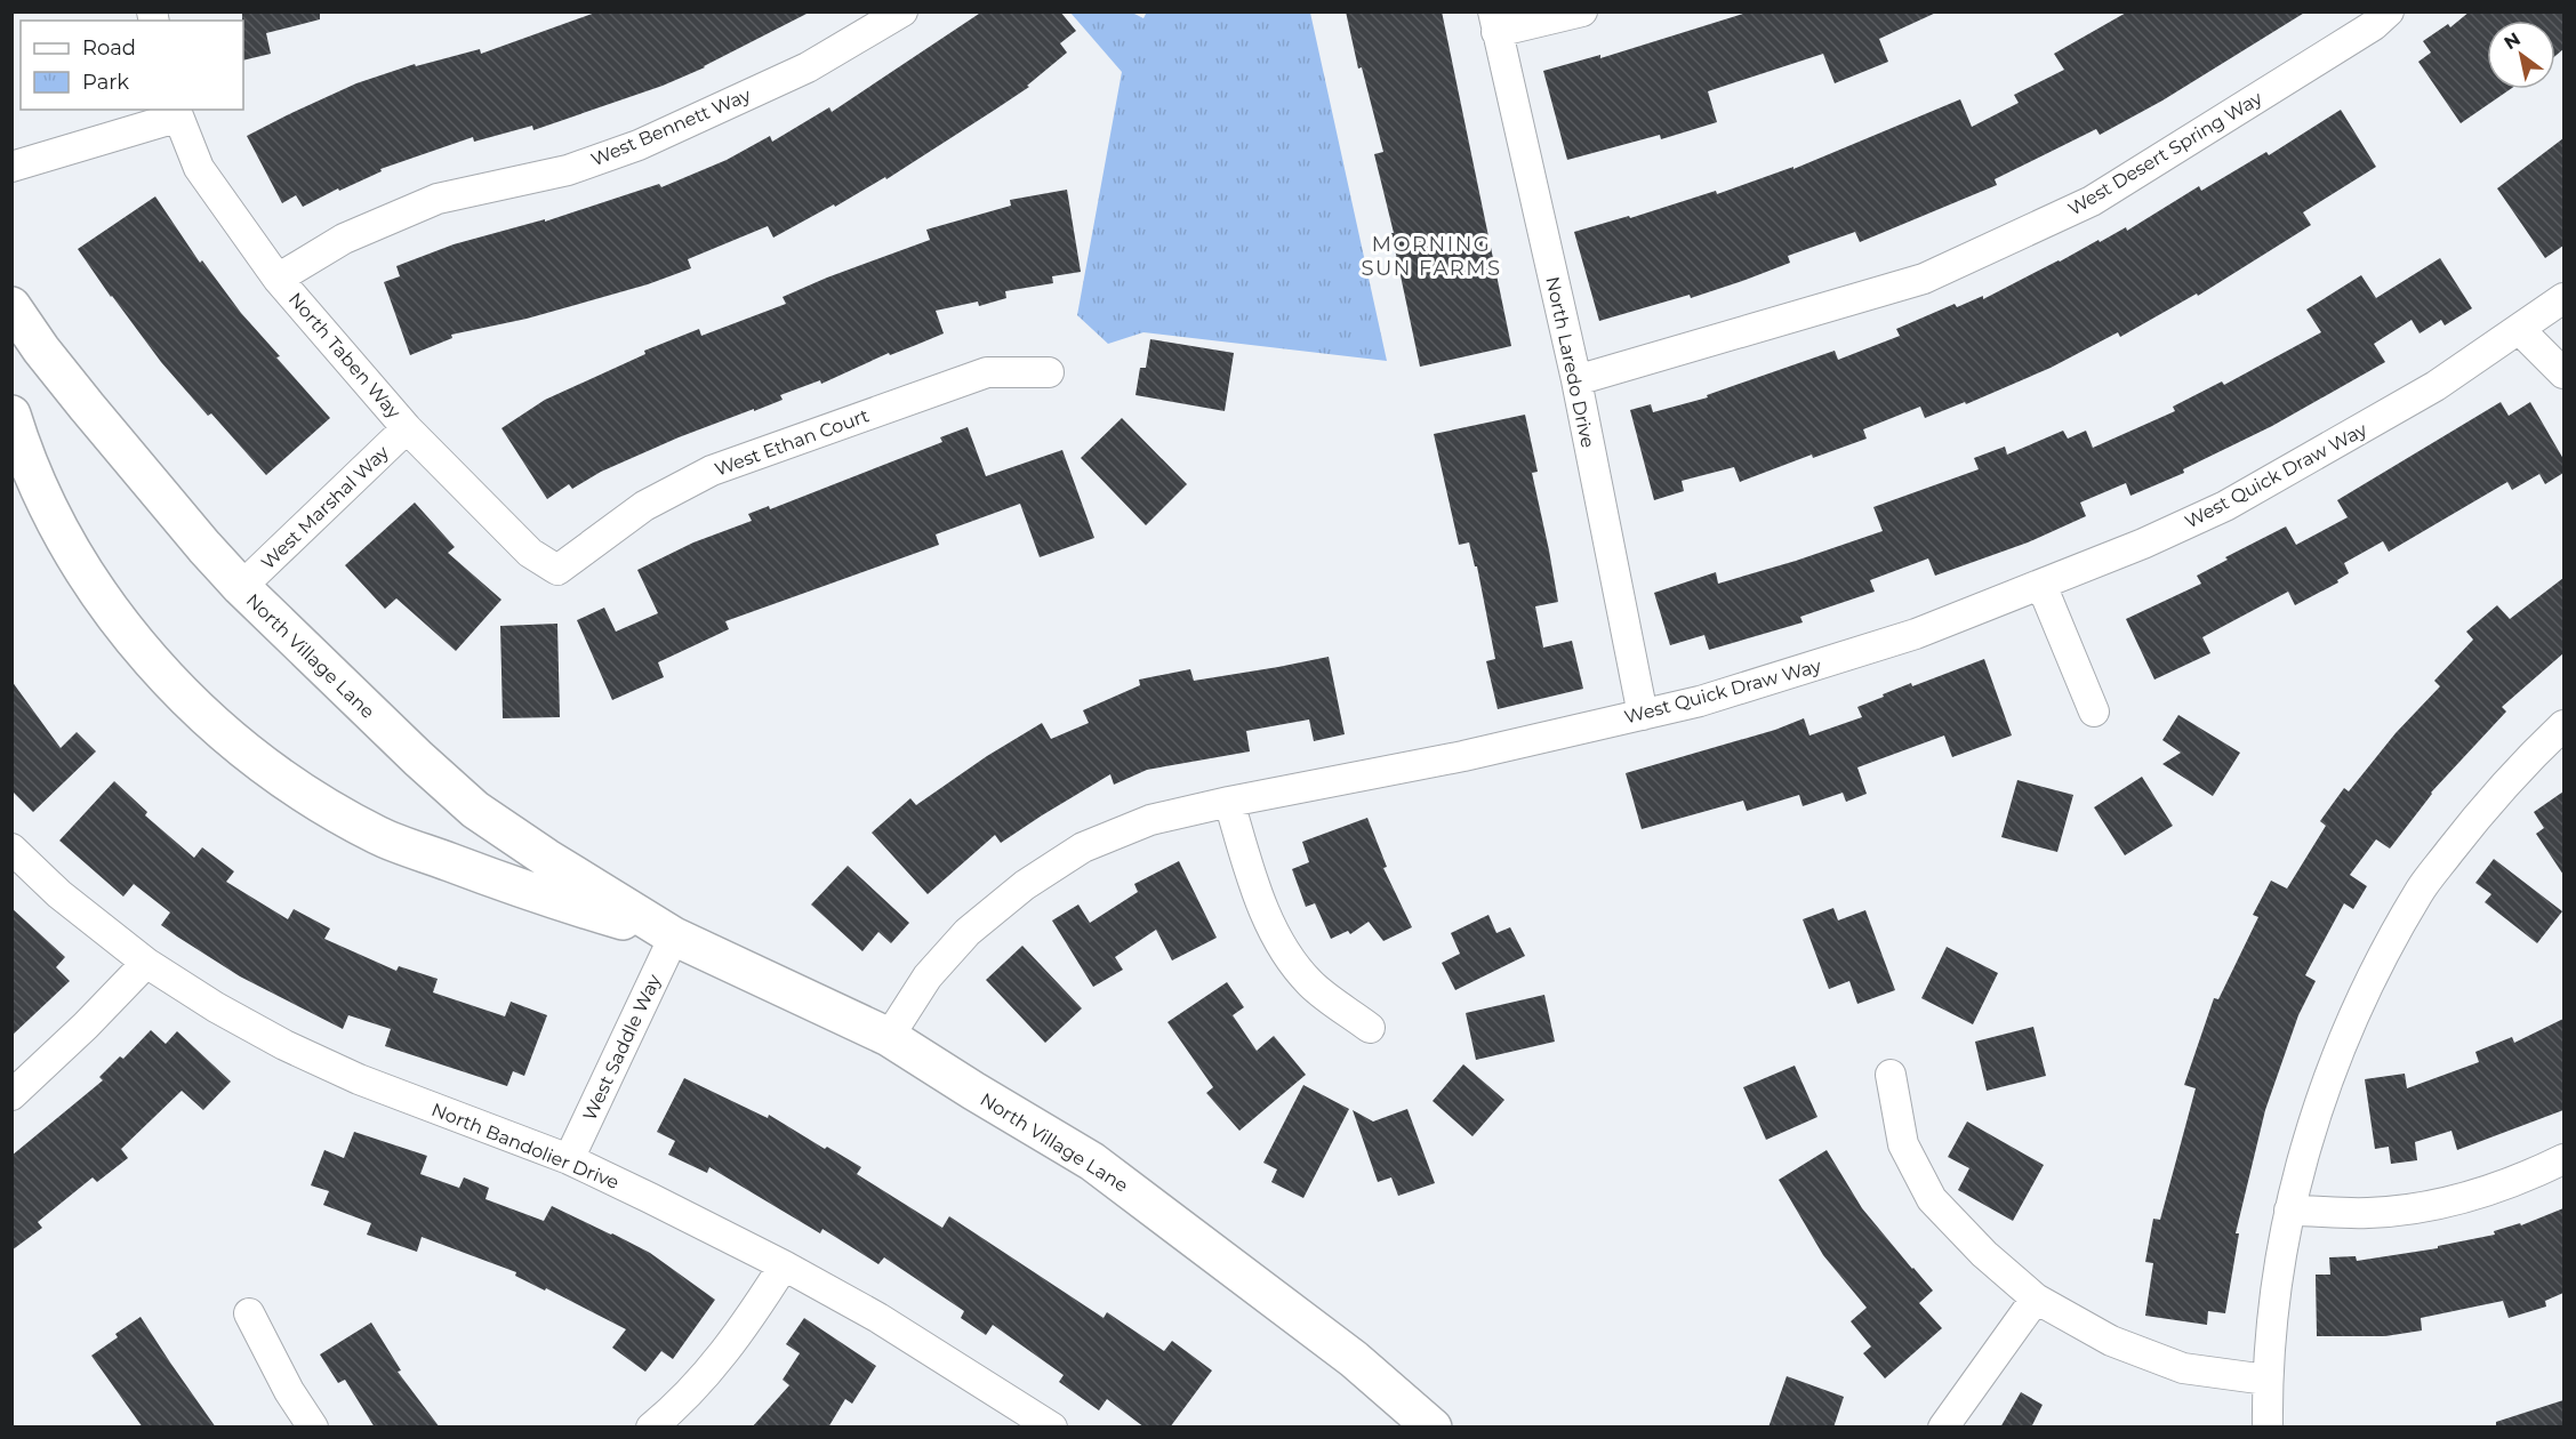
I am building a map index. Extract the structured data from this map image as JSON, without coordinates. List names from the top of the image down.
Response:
{
  "streets": {
    "street": [
      "West Bennett Way",
      "West Desert Spring Way",
      "North Taben Way",
      "North Laredo Drive",
      "West Ethan Court",
      "West Quick Draw Way",
      "West Marshal Way",
      "North Village Lane",
      "West Saddle Way",
      "North Bandolier Drive"
    ]
  },
  "crossings": [
    ["West Bennett Way", "North Taben Way"],
    ["West Desert Spring Way", "North Laredo Drive"],
    ["North Taben Way", "West Ethan Court"],
    ["North Taben Way", "West Marshal Way"],
    ["North Laredo Drive", "West Quick Draw Way"],
    ["West Quick Draw Way", "North Village Lane"],
    ["West Marshal Way", "North Village Lane"],
    ["North Village Lane", "West Saddle Way"],
    ["West Saddle Way", "North Bandolier Drive"]
  ],
  "districts": ["MORNING SUN FARMS"],
  "legend": ["Road", "Park"],
  "north": "top left"
}
